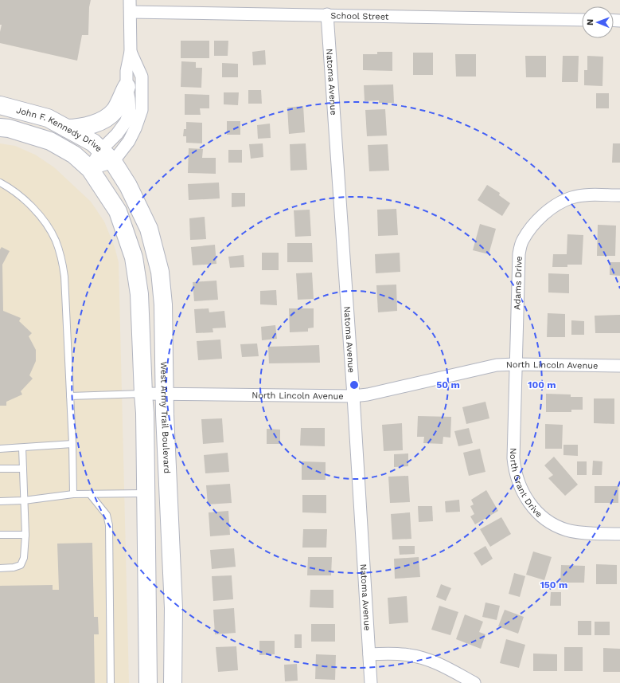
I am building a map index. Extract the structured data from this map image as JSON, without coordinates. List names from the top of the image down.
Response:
{
  "streets": {
    "main road": ["John F. Kennedy Drive", "West Army Trail Boulevard"],
    "street": [
      "School Street",
      "Natoma Avenue",
      "Adams Drive",
      "North Lincoln Avenue",
      "North Grant Drive"
    ]
  },
  "crossings": [
    ["School Street", "Natoma Avenue"],
    ["Natoma Avenue", "North Lincoln Avenue"],
    ["John F. Kennedy Drive", "West Army Trail Boulevard"],
    ["Adams Drive", "North Lincoln Avenue"],
    ["Adams Drive", "North Grant Drive"],
    ["North Lincoln Avenue", "West Army Trail Boulevard"],
    ["North Lincoln Avenue", "North Grant Drive"]
  ],
  "north": "left",
  "rings": ["50 m", "100 m", "150 m"]
}
